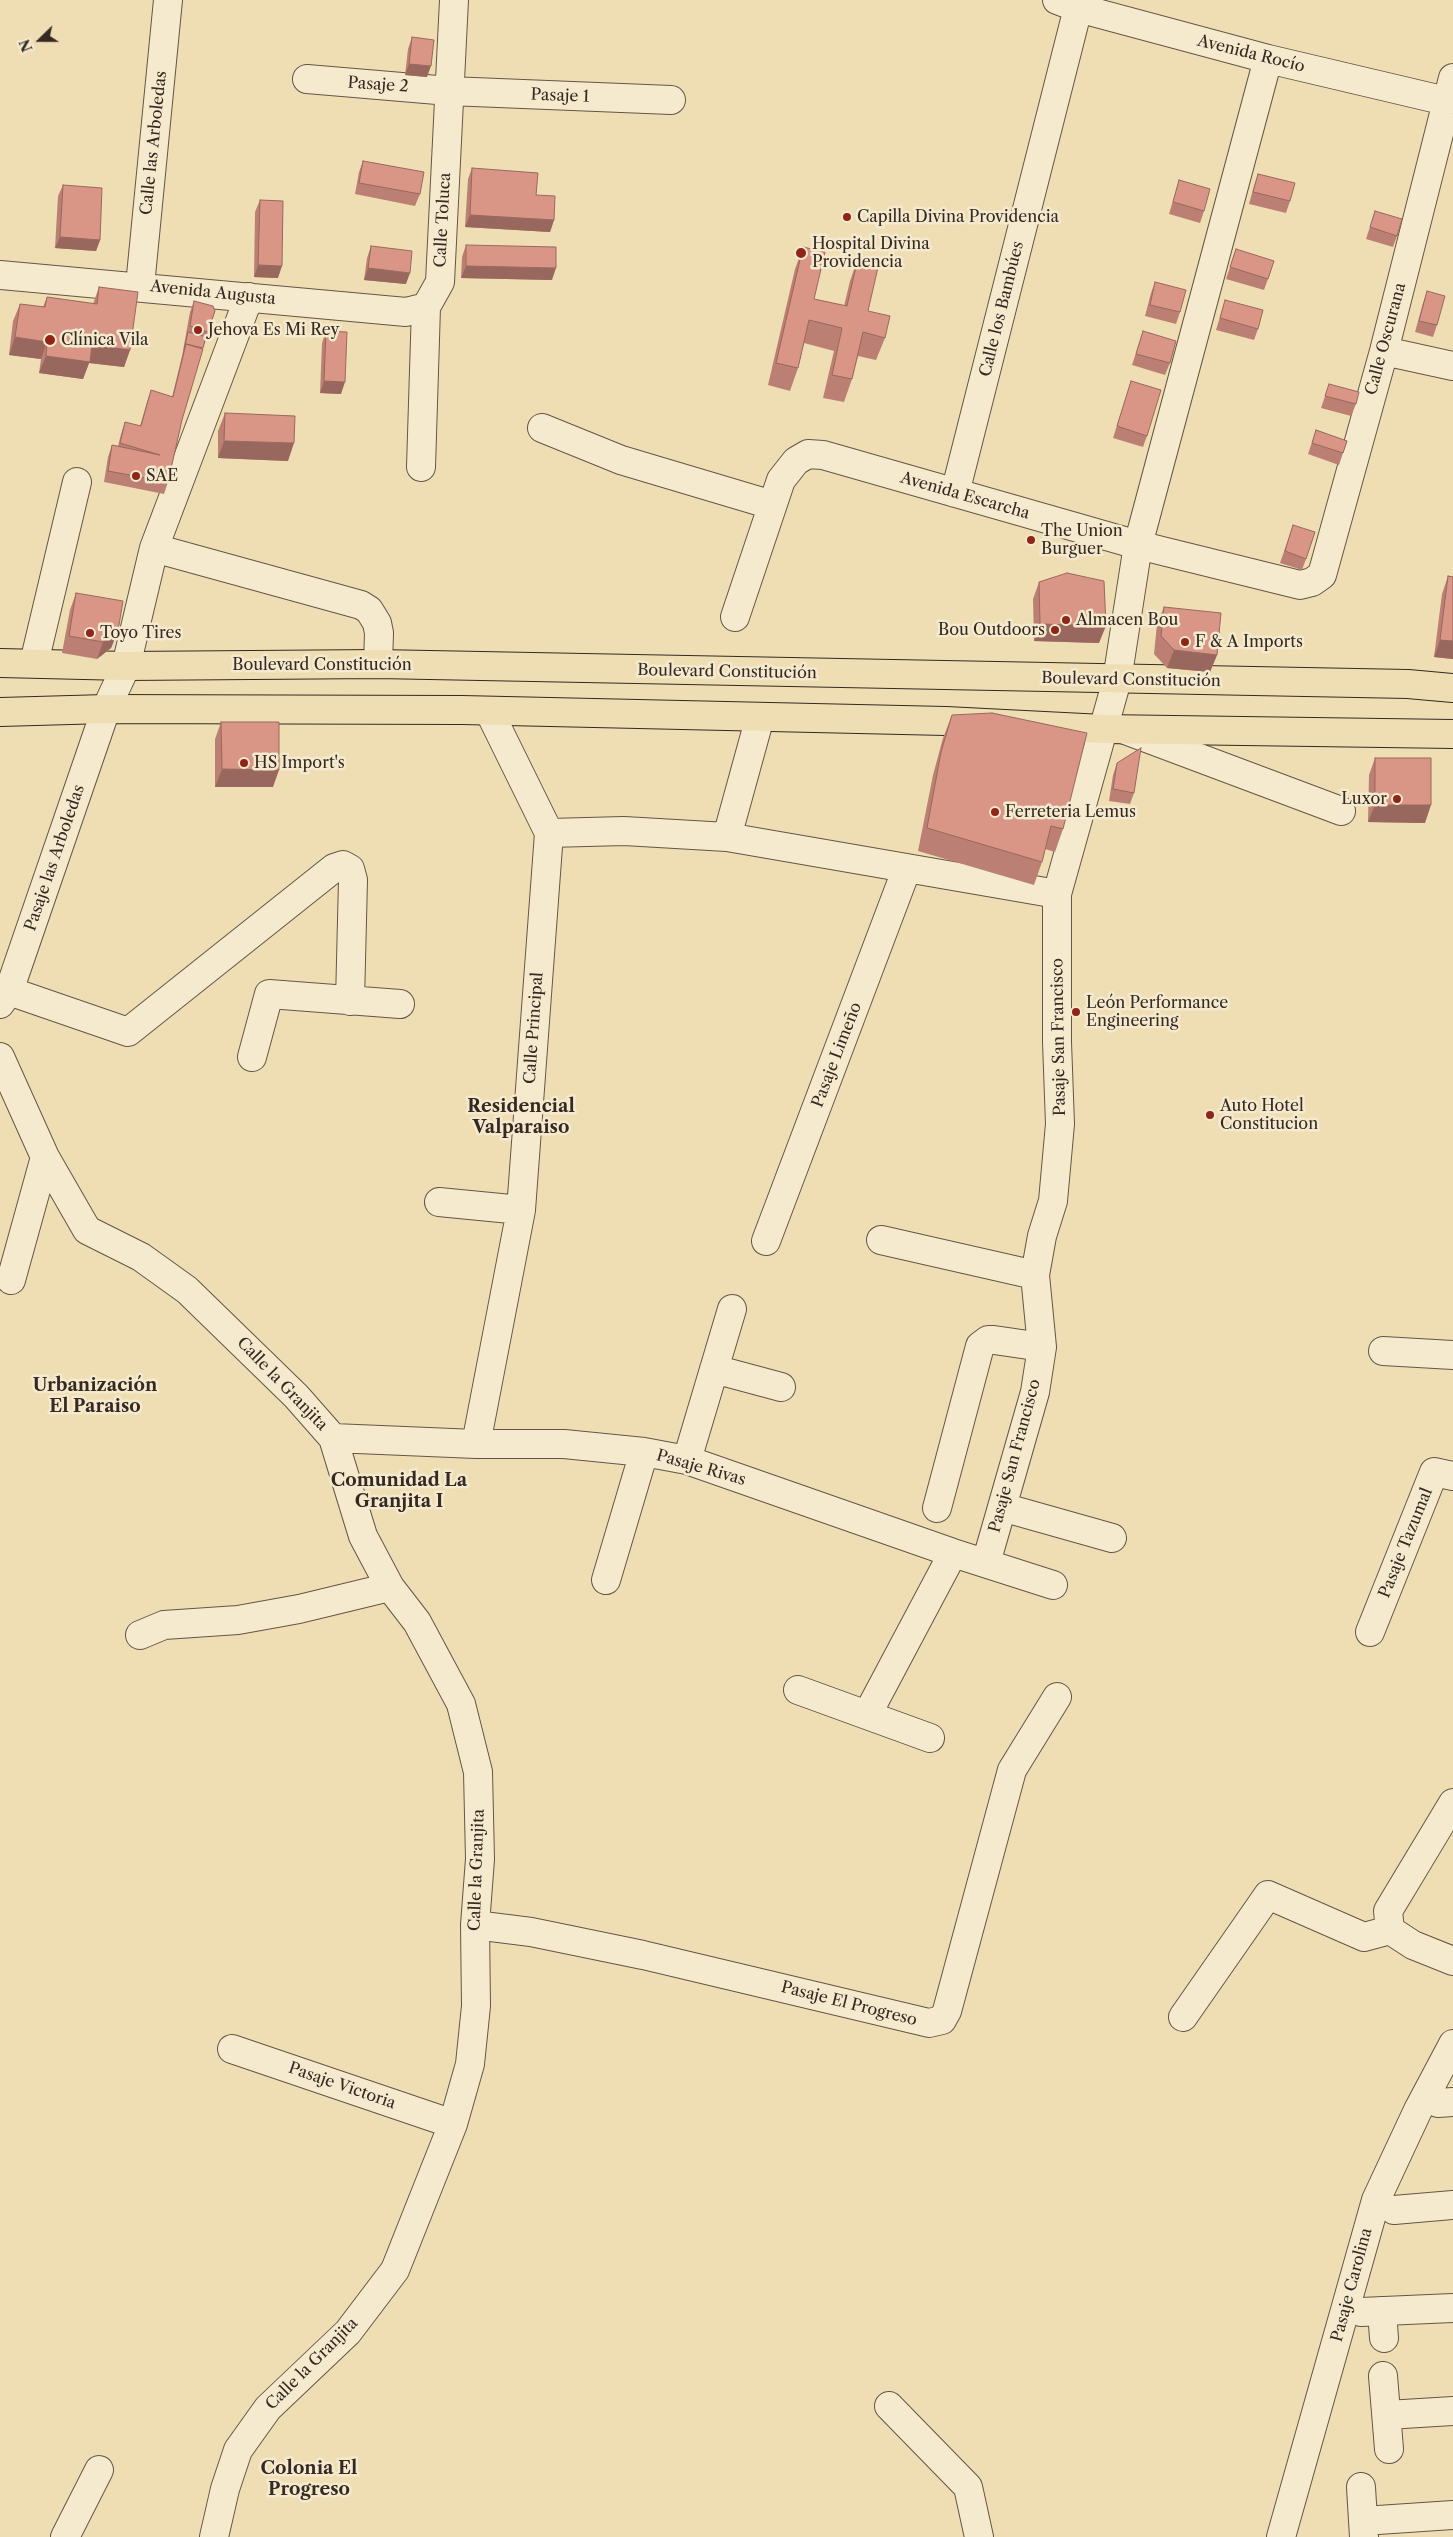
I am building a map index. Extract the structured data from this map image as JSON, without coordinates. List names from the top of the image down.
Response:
{
  "streets": {
    "highway": ["Boulevard Constitución"],
    "street": [
      "Avenida Rocío",
      "Pasaje 2",
      "Pasaje 1",
      "Calle las Arboledas",
      "Calle Toluca",
      "Avenida Augusta",
      "Calle los Bambúes",
      "Calle Oscurana",
      "Avenida Escarcha",
      "Pasaje las Arboledas",
      "Calle Principal",
      "Pasaje San Francisco",
      "Pasaje Limeño",
      "Calle la Granjita",
      "Pasaje Rivas",
      "Pasaje Tazumal",
      "Pasaje El Progreso",
      "Pasaje Victoria",
      "Pasaje Carolina"
    ]
  },
  "crossings": [
    ["Avenida Rocío", "Calle los Bambúes"],
    ["Avenida Rocío", "Calle Oscurana"],
    ["Avenida Rocío", "Pasaje San Francisco"],
    ["Pasaje 2", "Pasaje 1"],
    ["Pasaje 2", "Calle Toluca"],
    ["Pasaje 1", "Calle Toluca"],
    ["Calle las Arboledas", "Avenida Augusta"],
    ["Calle Toluca", "Avenida Augusta"],
    ["Calle los Bambúes", "Avenida Escarcha"],
    ["Calle Oscurana", "Avenida Escarcha"],
    ["Avenida Escarcha", "Pasaje San Francisco"],
    ["Boulevard Constitución", "Pasaje San Francisco"],
    ["Calle Principal", "Pasaje Rivas"],
    ["Pasaje San Francisco", "Pasaje Rivas"],
    ["Calle la Granjita", "Pasaje Rivas"],
    ["Calle la Granjita", "Pasaje El Progreso"],
    ["Calle la Granjita", "Pasaje Victoria"]
  ],
  "districts": [
    "Residencial Valparaiso",
    "Urbanización El Paraiso",
    "Comunidad La Granjita I",
    "Colonia El Progreso"
  ],
  "places": [
    "Capilla Divina Providencia",
    "Hospital Divina Providencia",
    "Jehova Es Mi Rey",
    "Clínica Vila",
    "SAE",
    "The Union Burguer",
    "Almacen Bou",
    "Bou Outdoors",
    "Toyo Tires",
    "F & A Imports",
    "HS Import's",
    "Luxor",
    "Ferreteria Lemus",
    "León Performance Engineering",
    "Auto Hotel Constitucion"
  ],
  "north": "left"
}
